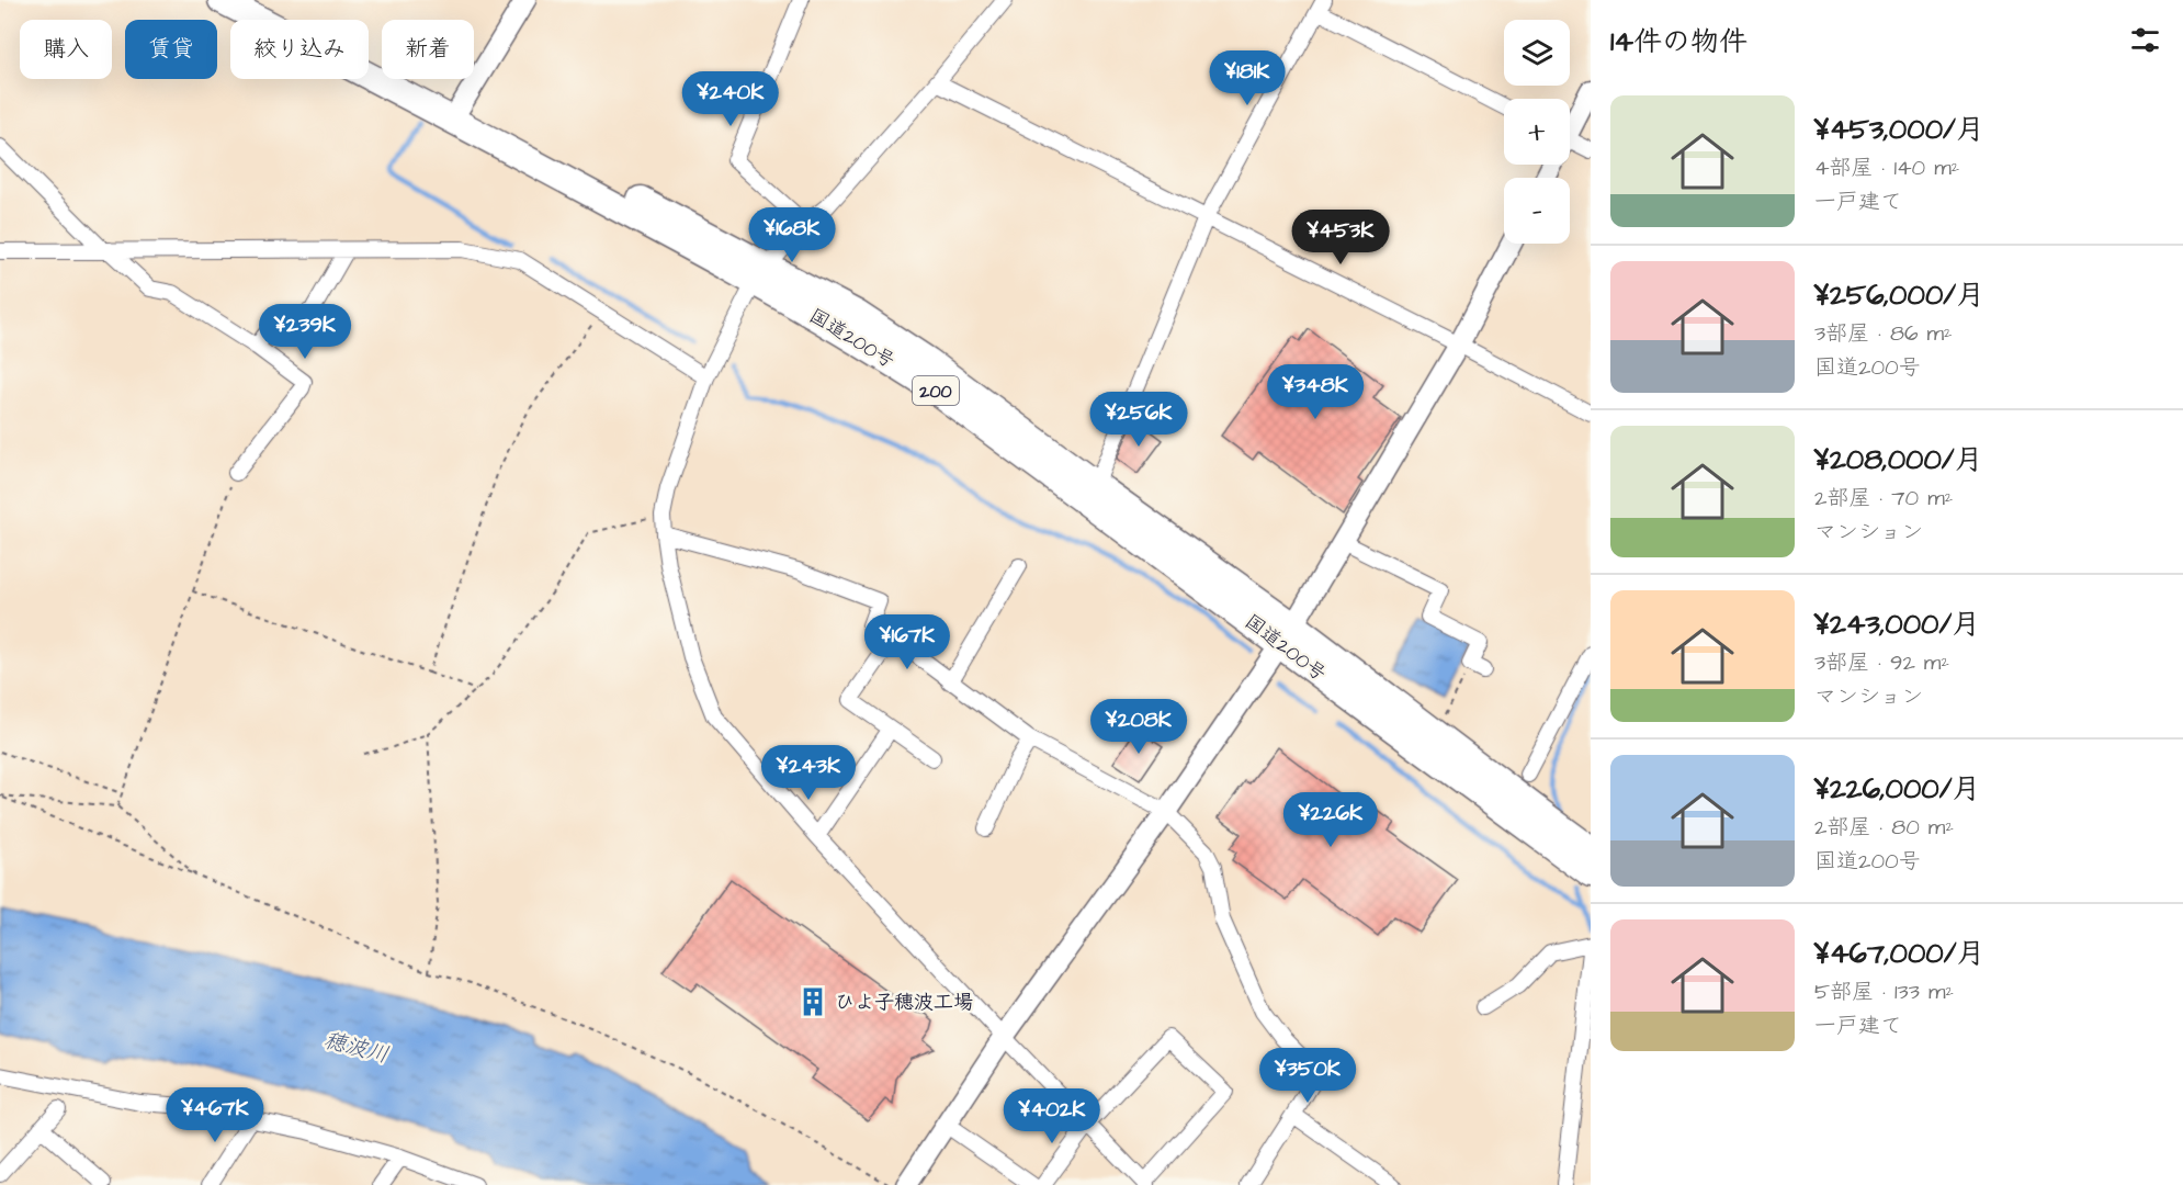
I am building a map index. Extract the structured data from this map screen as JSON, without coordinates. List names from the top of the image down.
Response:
{
  "streets": {
    "highway": ["国道200号", "200"]
  },
  "water": ["穂波川"],
  "places": {
    "building": ["ひよ子穂波工場"]
  },
  "page": {
    "heading": "14件の物件",
    "map_buttons": ["+", "−"],
    "chip": [
      "購入",
      "賃貸",
      "絞り込み",
      "新着"
    ],
    "price": [
      "¥181K",
      "¥240K",
      "¥168K",
      "¥453K",
      "¥239K",
      "¥348K",
      "¥256K",
      "¥167K",
      "¥208K",
      "¥243K",
      "¥226K",
      "¥350K",
      "¥467K",
      "¥402K"
    ],
    "list": [
      {
        "name": "¥453,000/月",
        "note": "4部屋 · 140 m² · 一戸建て"
      },
      {
        "name": "¥256,000/月",
        "note": "3部屋 · 86 m² · 国道200号"
      },
      {
        "name": "¥208,000/月",
        "note": "2部屋 · 70 m² · マンション"
      },
      {
        "name": "¥243,000/月",
        "note": "3部屋 · 92 m² · マンション"
      },
      {
        "name": "¥226,000/月",
        "note": "2部屋 · 80 m² · 国道200号"
      },
      {
        "name": "¥467,000/月",
        "note": "5部屋 · 133 m² · 一戸建て"
      }
    ]
  }
}
